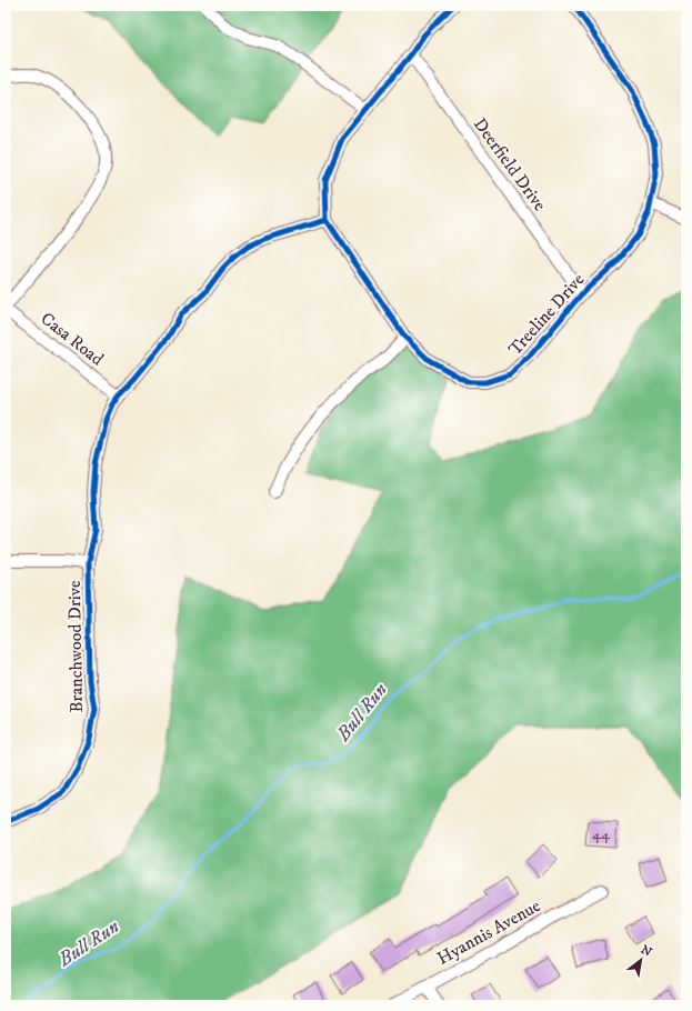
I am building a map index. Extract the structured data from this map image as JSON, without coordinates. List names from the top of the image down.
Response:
{
  "streets": {
    "street": [
      "Deerfield Drive",
      "Treeline Drive",
      "Casa Road",
      "Branchwood Drive",
      "Hyannis Avenue"
    ]
  },
  "crossings": [
    ["Deerfield Drive", "Treeline Drive"],
    ["Treeline Drive", "Branchwood Drive"],
    ["Casa Road", "Branchwood Drive"]
  ],
  "water": ["Bull Run"],
  "house_numbers": ["44"],
  "north": "top right"
}
